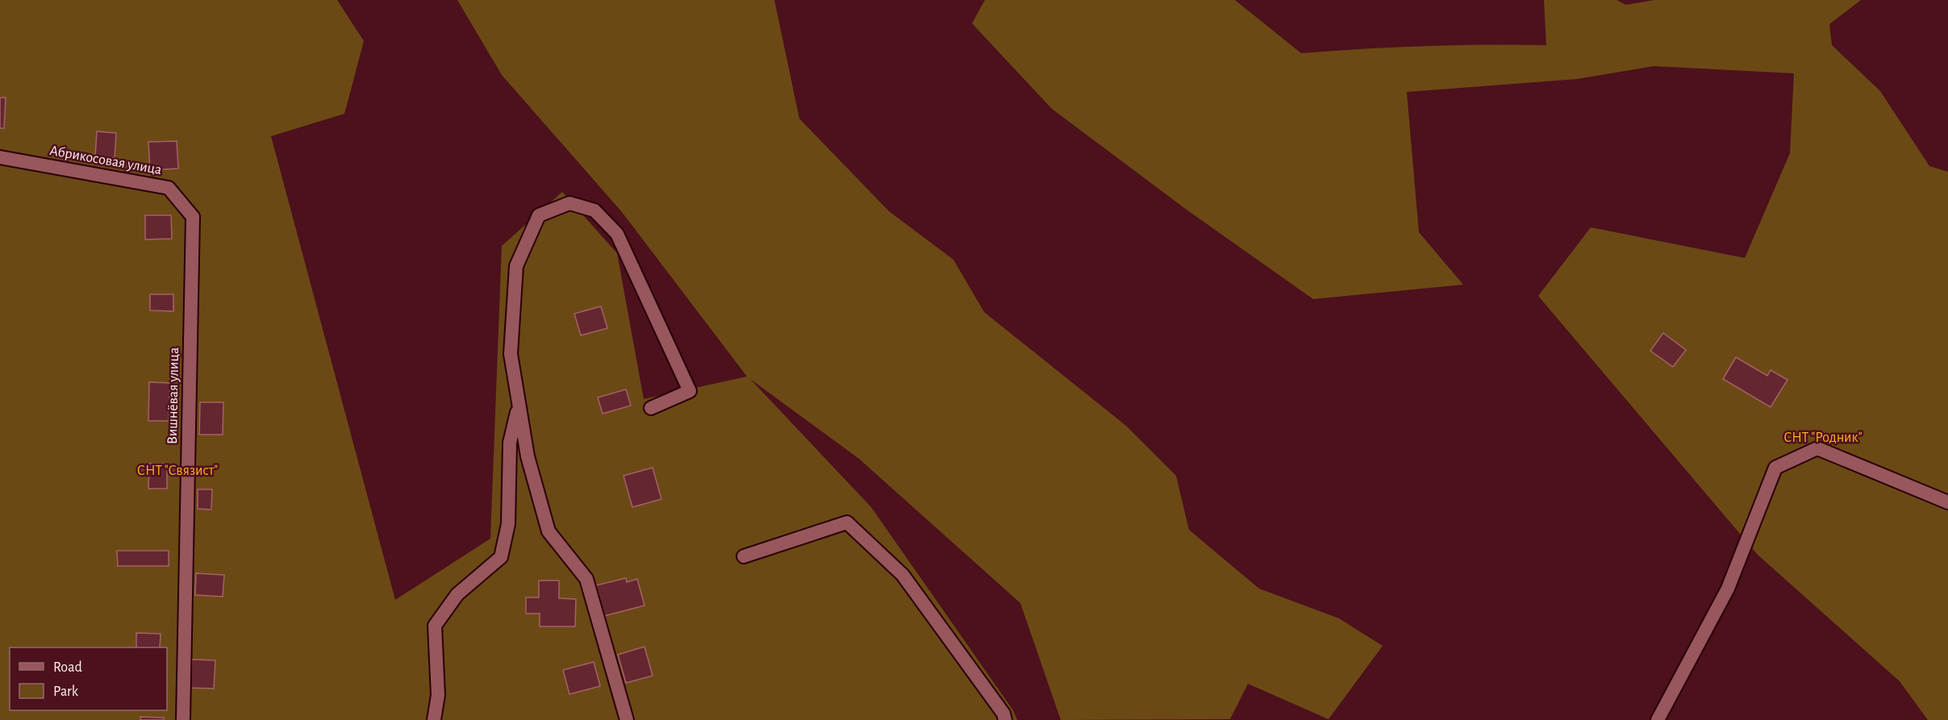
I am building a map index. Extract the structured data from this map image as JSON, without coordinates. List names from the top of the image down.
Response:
{
  "streets": {
    "street": ["Абрикосовая улица", "Вишнёвая улица"]
  },
  "crossings": [
    ["Абрикосовая улица", "Вишнёвая улица"]
  ],
  "parks": ["СНТ \"Родник\"", "СНТ \"Связист\""],
  "legend": ["Road", "Park"]
}
